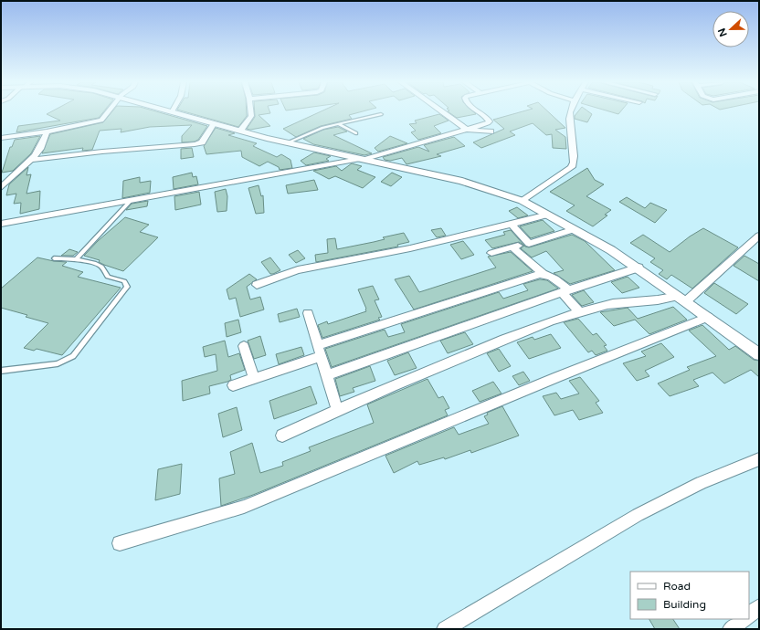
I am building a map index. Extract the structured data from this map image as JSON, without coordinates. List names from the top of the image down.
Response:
{
  "legend": ["Road", "Building"],
  "north": "left"
}
